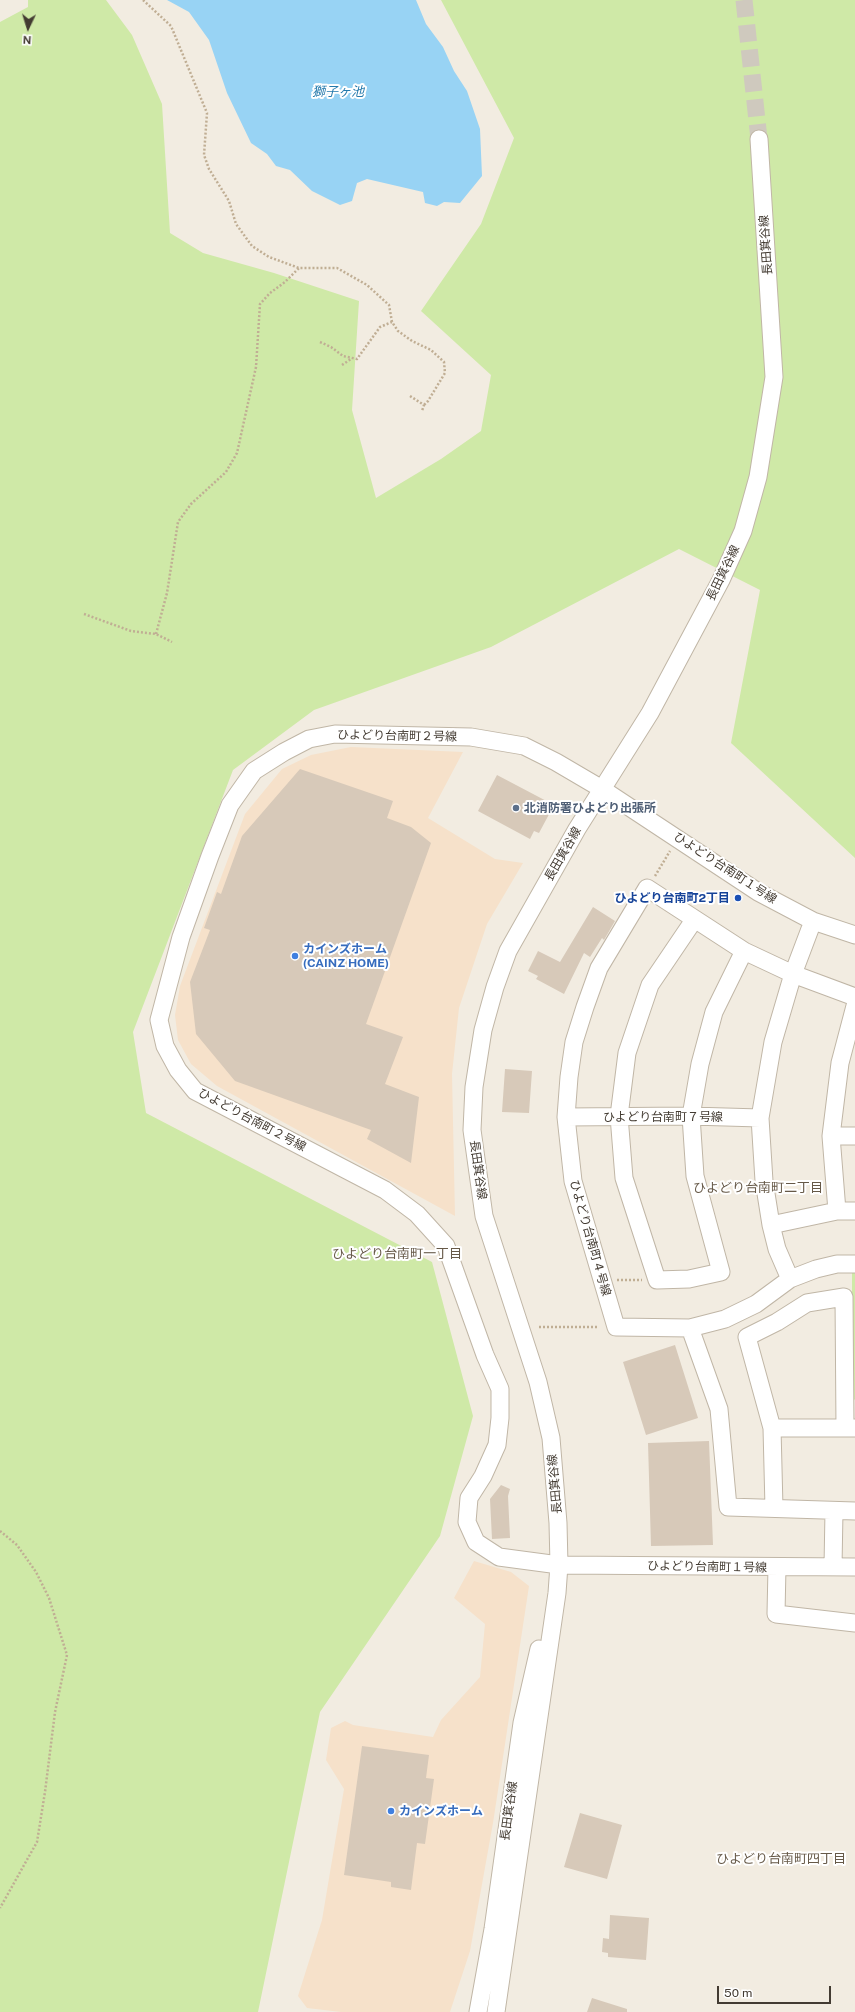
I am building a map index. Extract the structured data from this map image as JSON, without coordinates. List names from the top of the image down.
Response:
{
  "streets": {
    "street": [
      "長田箕谷線",
      "ひよどり台南町２号線",
      "ひよどり台南町１号線",
      "ひよどり台南町７号線",
      "ひよどり台南町４号線"
    ]
  },
  "crossings": [
    ["長田箕谷線", "ひよどり台南町２号線"],
    ["長田箕谷線", "ひよどり台南町１号線"],
    ["ひよどり台南町２号線", "ひよどり台南町１号線"],
    ["ひよどり台南町７号線", "ひよどり台南町４号線"]
  ],
  "districts": ["ひよどり台南町二丁目", "ひよどり台南町一丁目", "ひよどり台南町四丁目"],
  "water": ["獅子ヶ池"],
  "places": [
    "北消防署ひよどり出張所",
    "ひよどり台南町2丁目",
    "カインズホーム (CAINZ HOME)",
    "カインズホーム"
  ],
  "scale_bar": "50 m",
  "north": "bottom"
}
